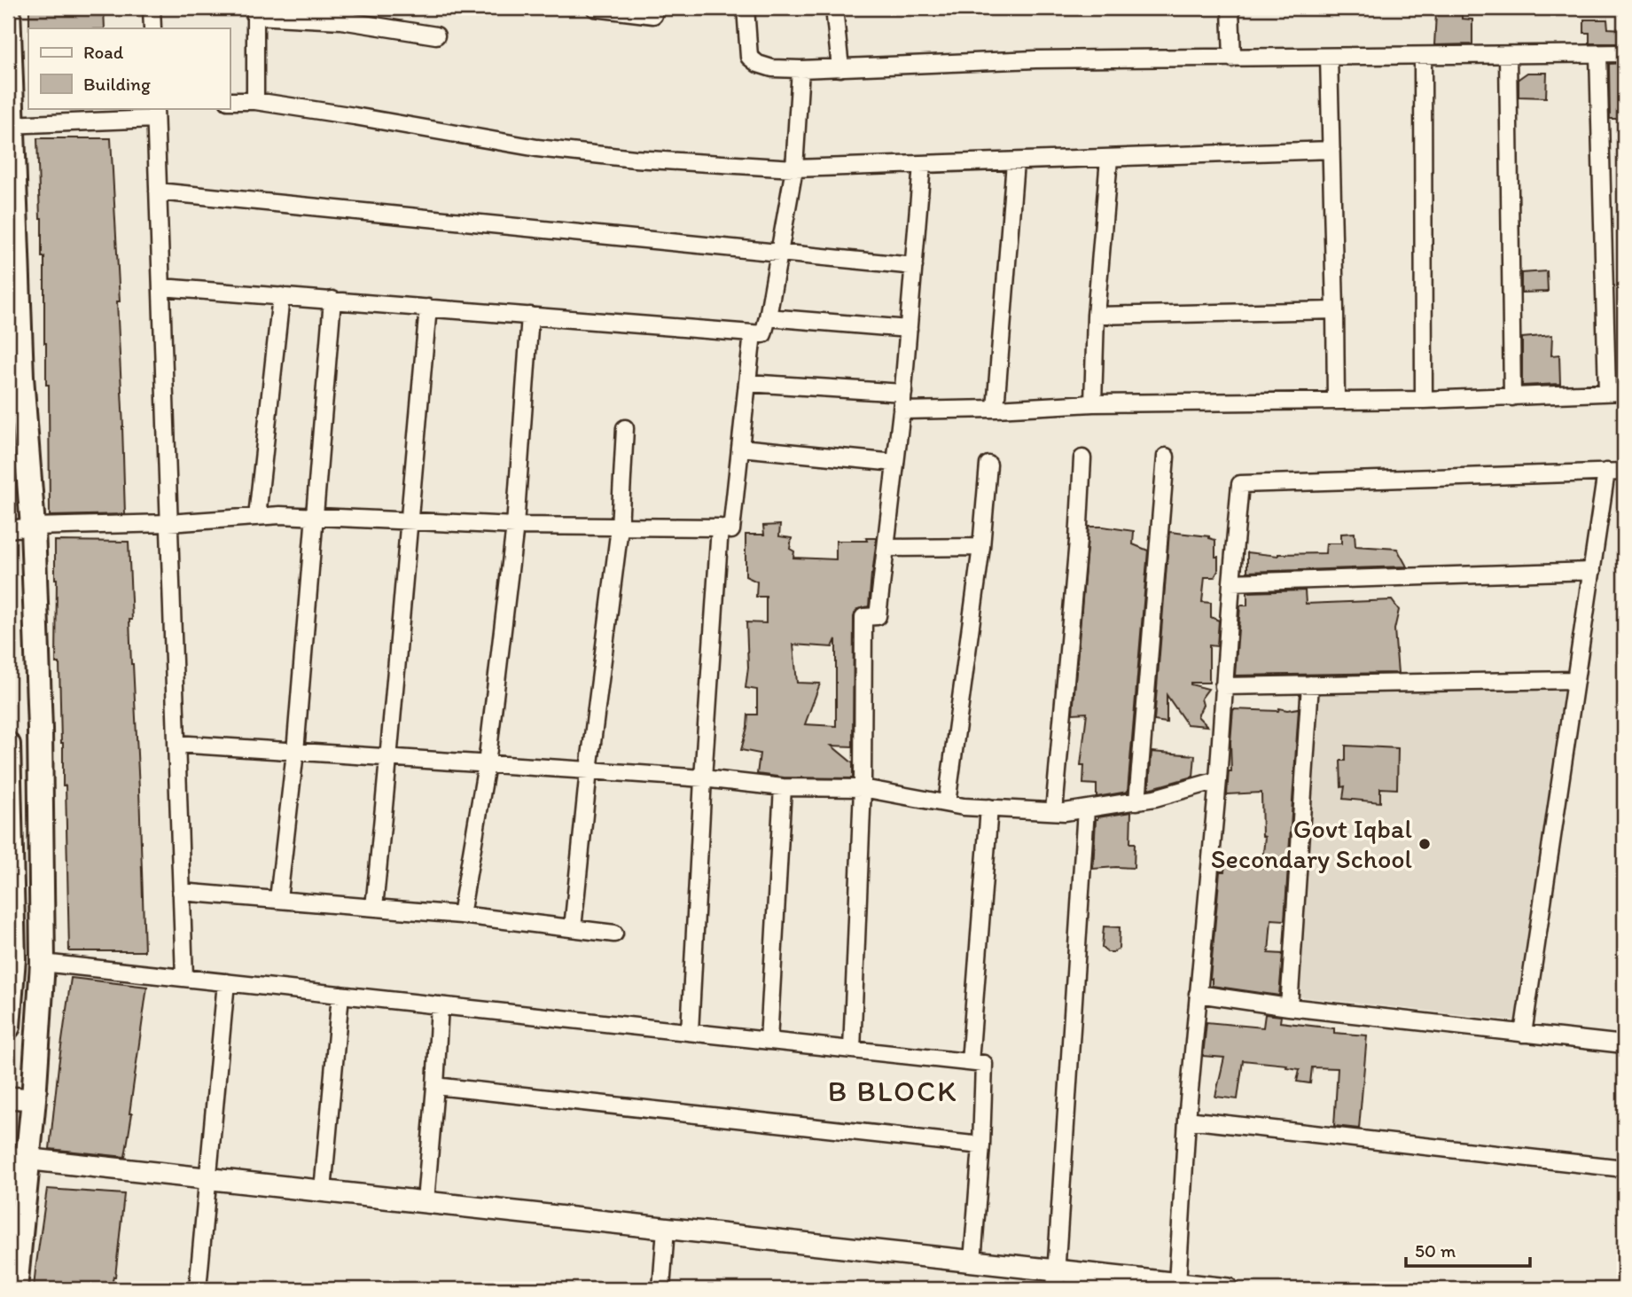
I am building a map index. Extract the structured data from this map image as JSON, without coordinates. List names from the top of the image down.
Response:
{
  "districts": ["B BLOCK"],
  "places": ["Govt Iqbal Secondary School"],
  "legend": ["Road", "Building"],
  "scale_bar": "50 m"
}
